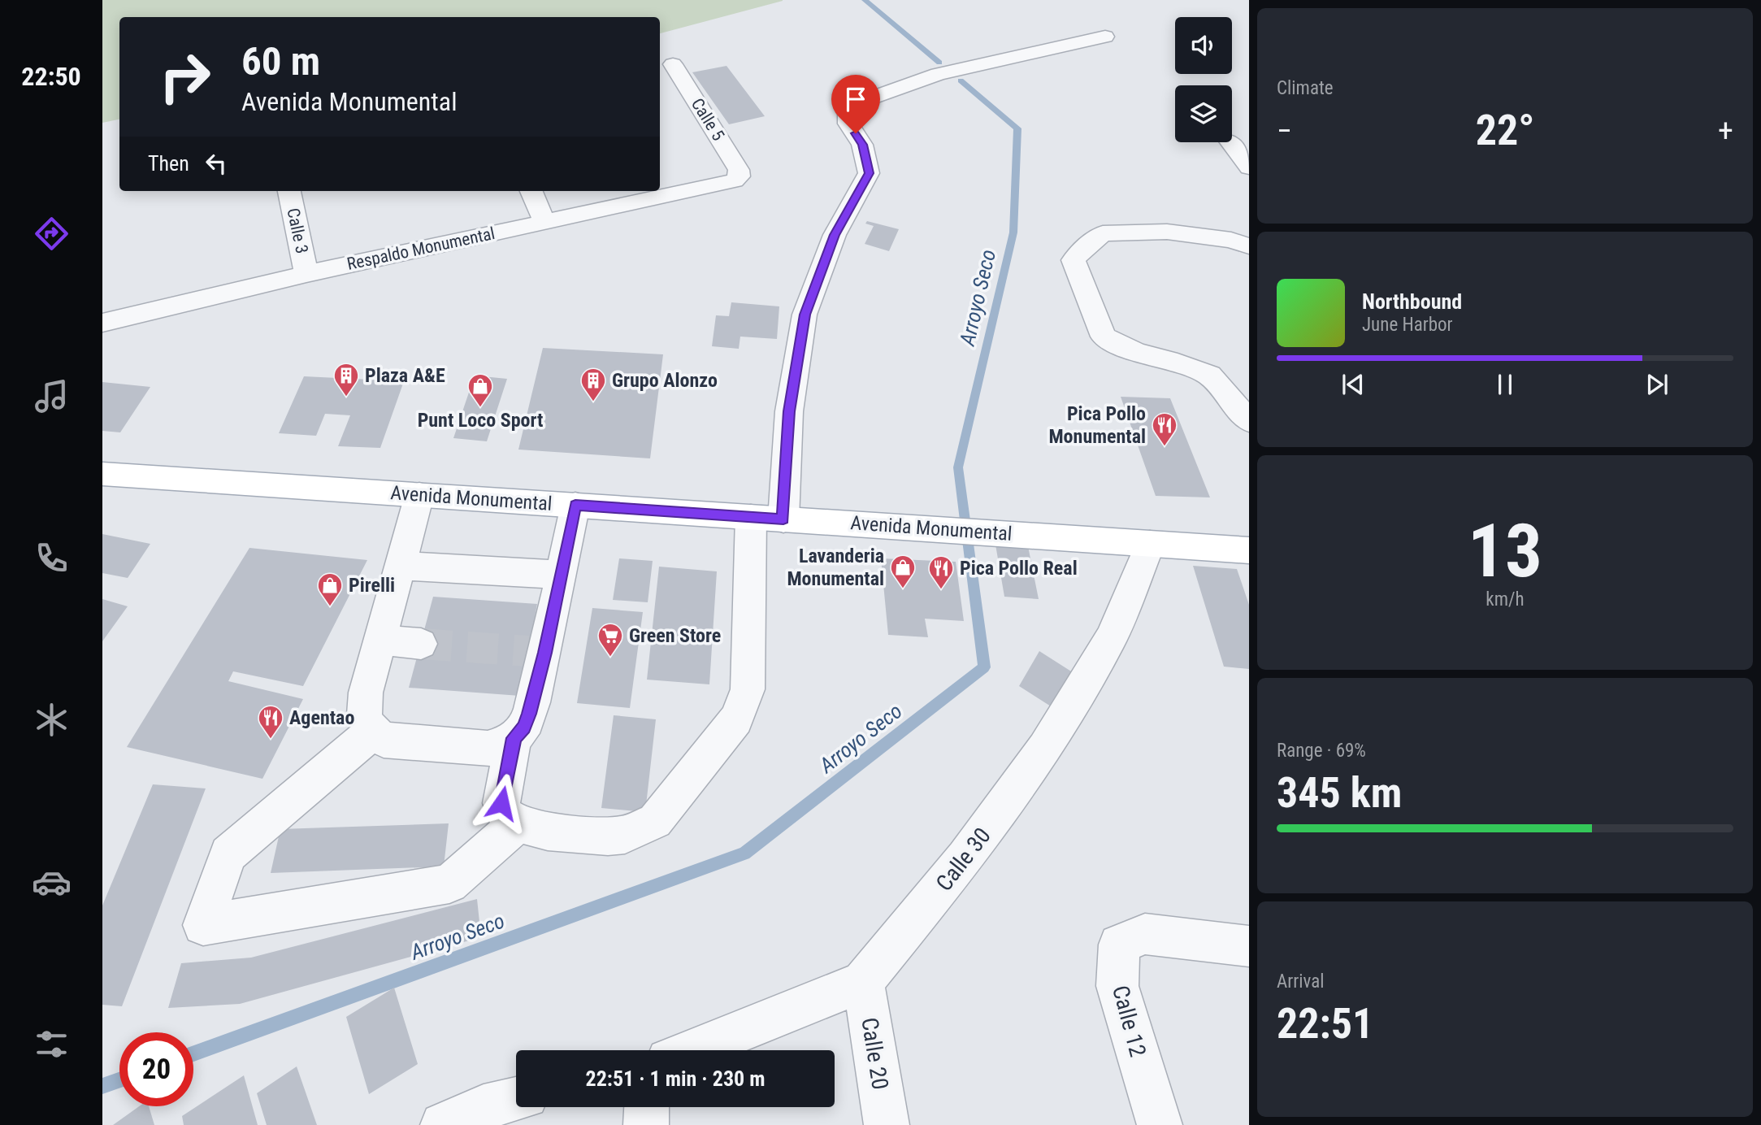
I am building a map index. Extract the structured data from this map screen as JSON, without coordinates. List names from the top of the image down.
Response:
{
  "streets": {
    "main road": ["Avenida Monumental"],
    "street": [
      "Calle 5",
      "Calle 3",
      "Respaldo Monumental",
      "Calle 30",
      "Calle 12",
      "Calle 20"
    ]
  },
  "crossings": [
    ["Calle 5", "Respaldo Monumental"],
    ["Calle 3", "Respaldo Monumental"],
    ["Avenida Monumental", "Calle 30"],
    ["Calle 30", "Calle 20"]
  ],
  "water": ["Arroyo Seco"],
  "places": {
    "building": ["Plaza A&E", "Grupo Alonzo"],
    "shop": ["Punt Loco Sport", "Lavanderia Monumental", "Pirelli"],
    "restaurant": ["Pica Pollo Monumental", "Pica Pollo Real", "Agentao"],
    "supermarket": ["Green Store"]
  },
  "page": {
    "tabs": "22:50",
    "tile": [
      "Climate",
      ["13", "km/h"],
      ["Range · 69%", "345 km"],
      ["Arrival", "22:51"]
    ],
    "turn": ["60 m", "Avenida Monumental"],
    "heat": ["−", "22°", "+"],
    "then": "Then",
    "song": ["Northbound", "June Harbor"],
    "limit": "20",
    "trip": "22:51 · 1 min · 230 m"
  }
}
